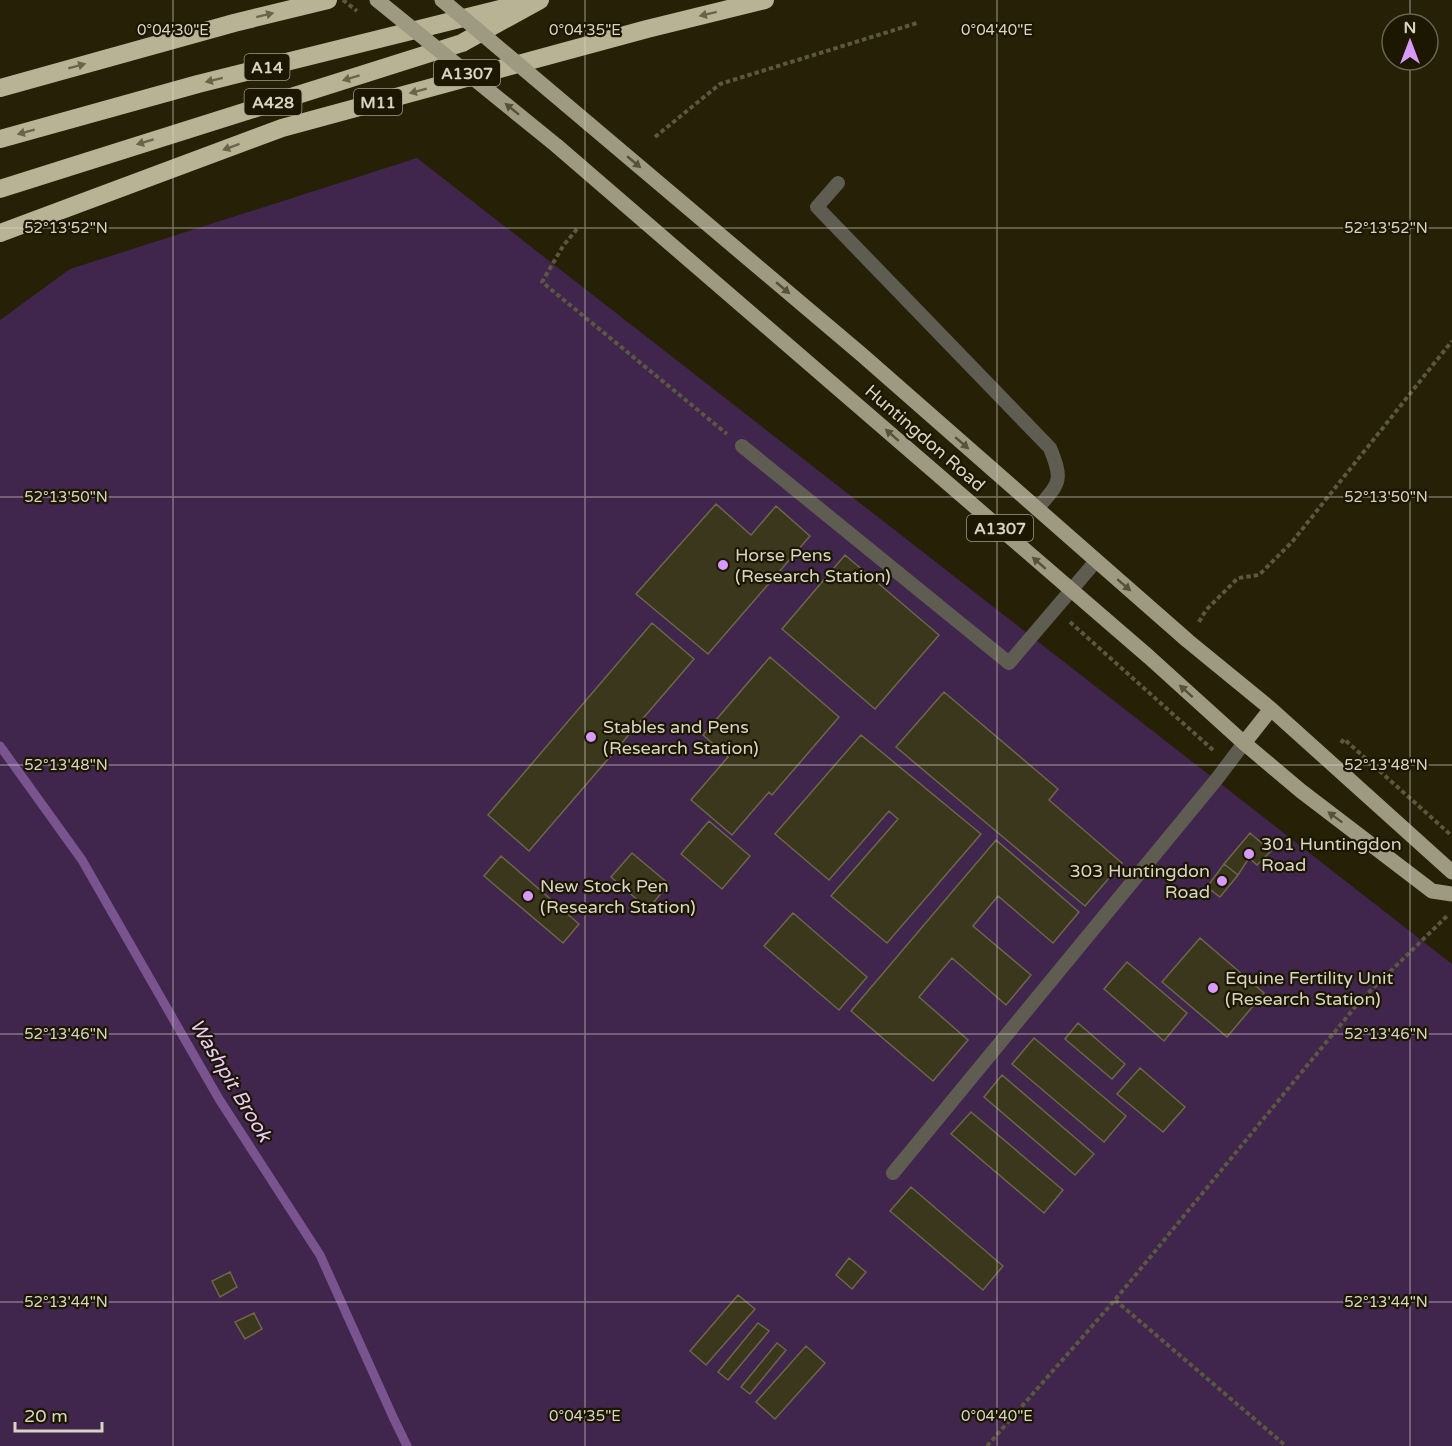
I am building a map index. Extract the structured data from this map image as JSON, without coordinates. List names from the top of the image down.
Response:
{
  "streets": {
    "highway": ["A14", "A428", "M11"],
    "main road": ["A1307", "Huntingdon Road"]
  },
  "crossings": [
    ["A14", "A428"]
  ],
  "water": ["Washpit Brook"],
  "places": [
    "Horse Pens (Research Station)",
    "Stables and Pens (Research Station)",
    "301 Huntingdon Road",
    "303 Huntingdon Road",
    "New Stock Pen (Research Station)",
    "Equine Fertility Unit (Research Station)"
  ],
  "scale_bar": "20 m",
  "north": "top",
  "coordinates": [
    "0°04'30\"E",
    "0°04'35\"E",
    "0°04'40\"E",
    "52°13'52\"N",
    "52°13'50\"N",
    "52°13'48\"N",
    "52°13'46\"N",
    "52°13'44\"N"
  ]
}
